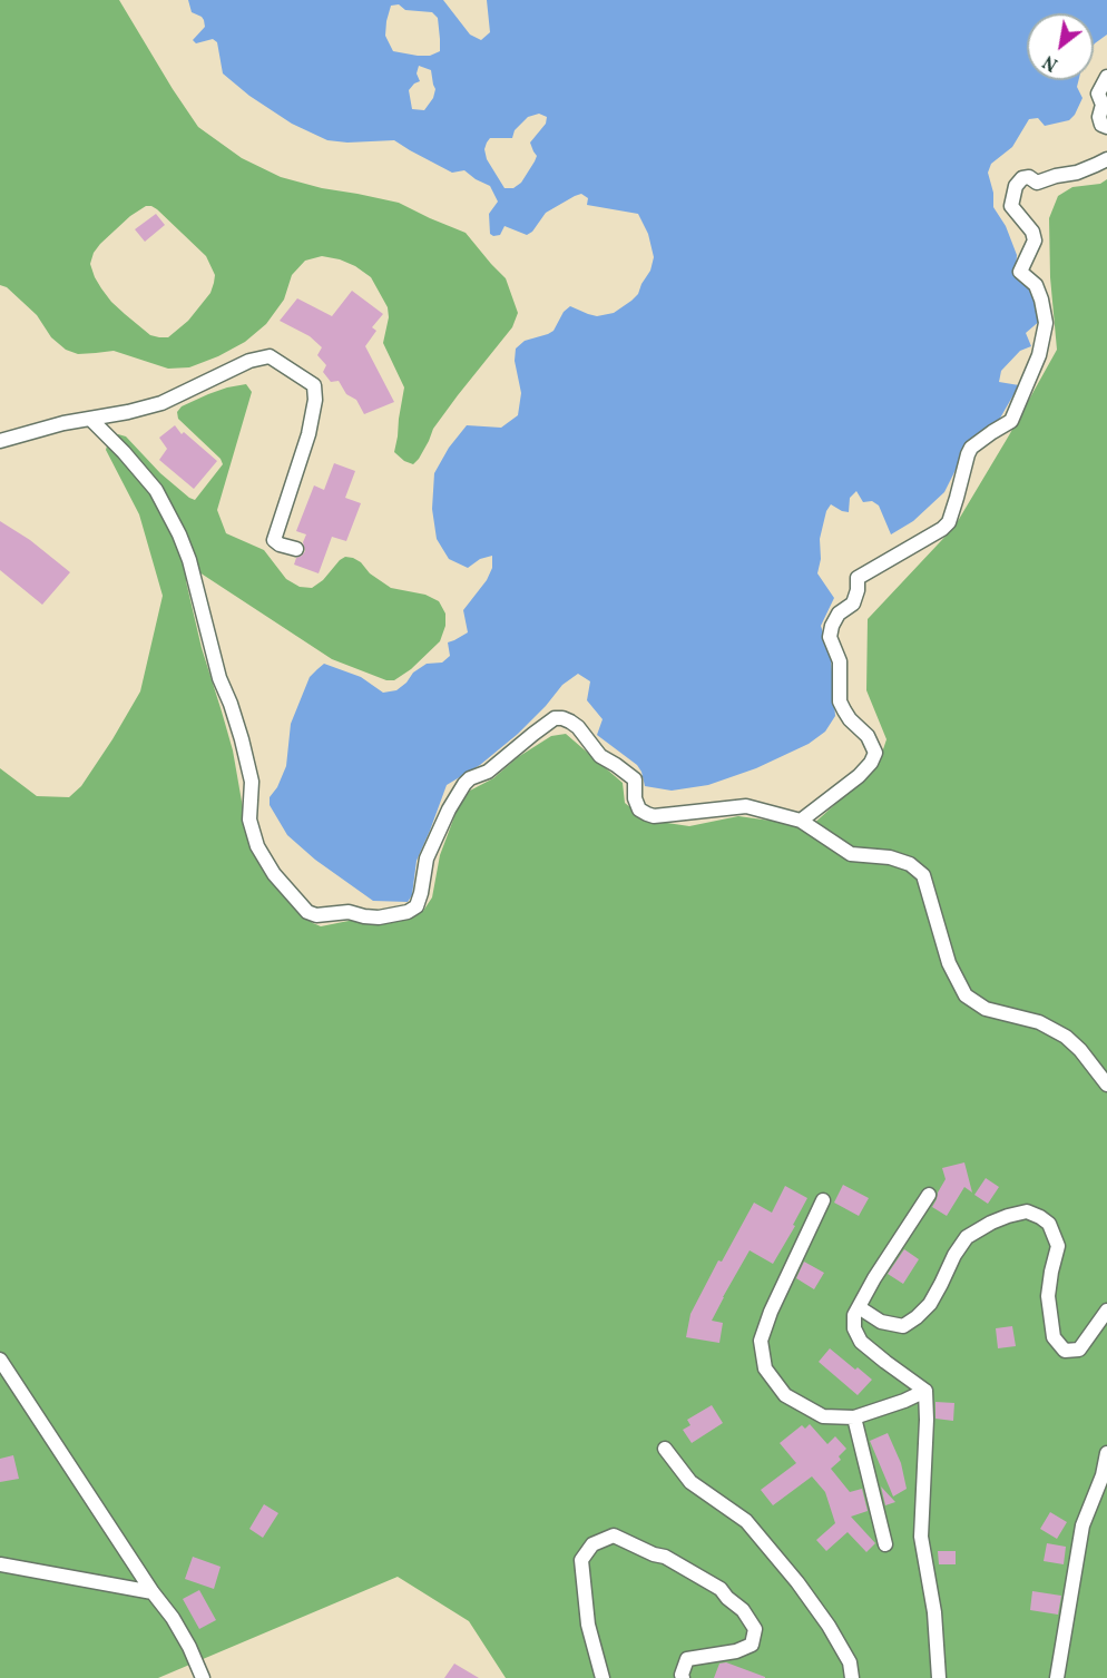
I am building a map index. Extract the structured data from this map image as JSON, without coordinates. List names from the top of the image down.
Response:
{
  "north": "bottom left"
}
